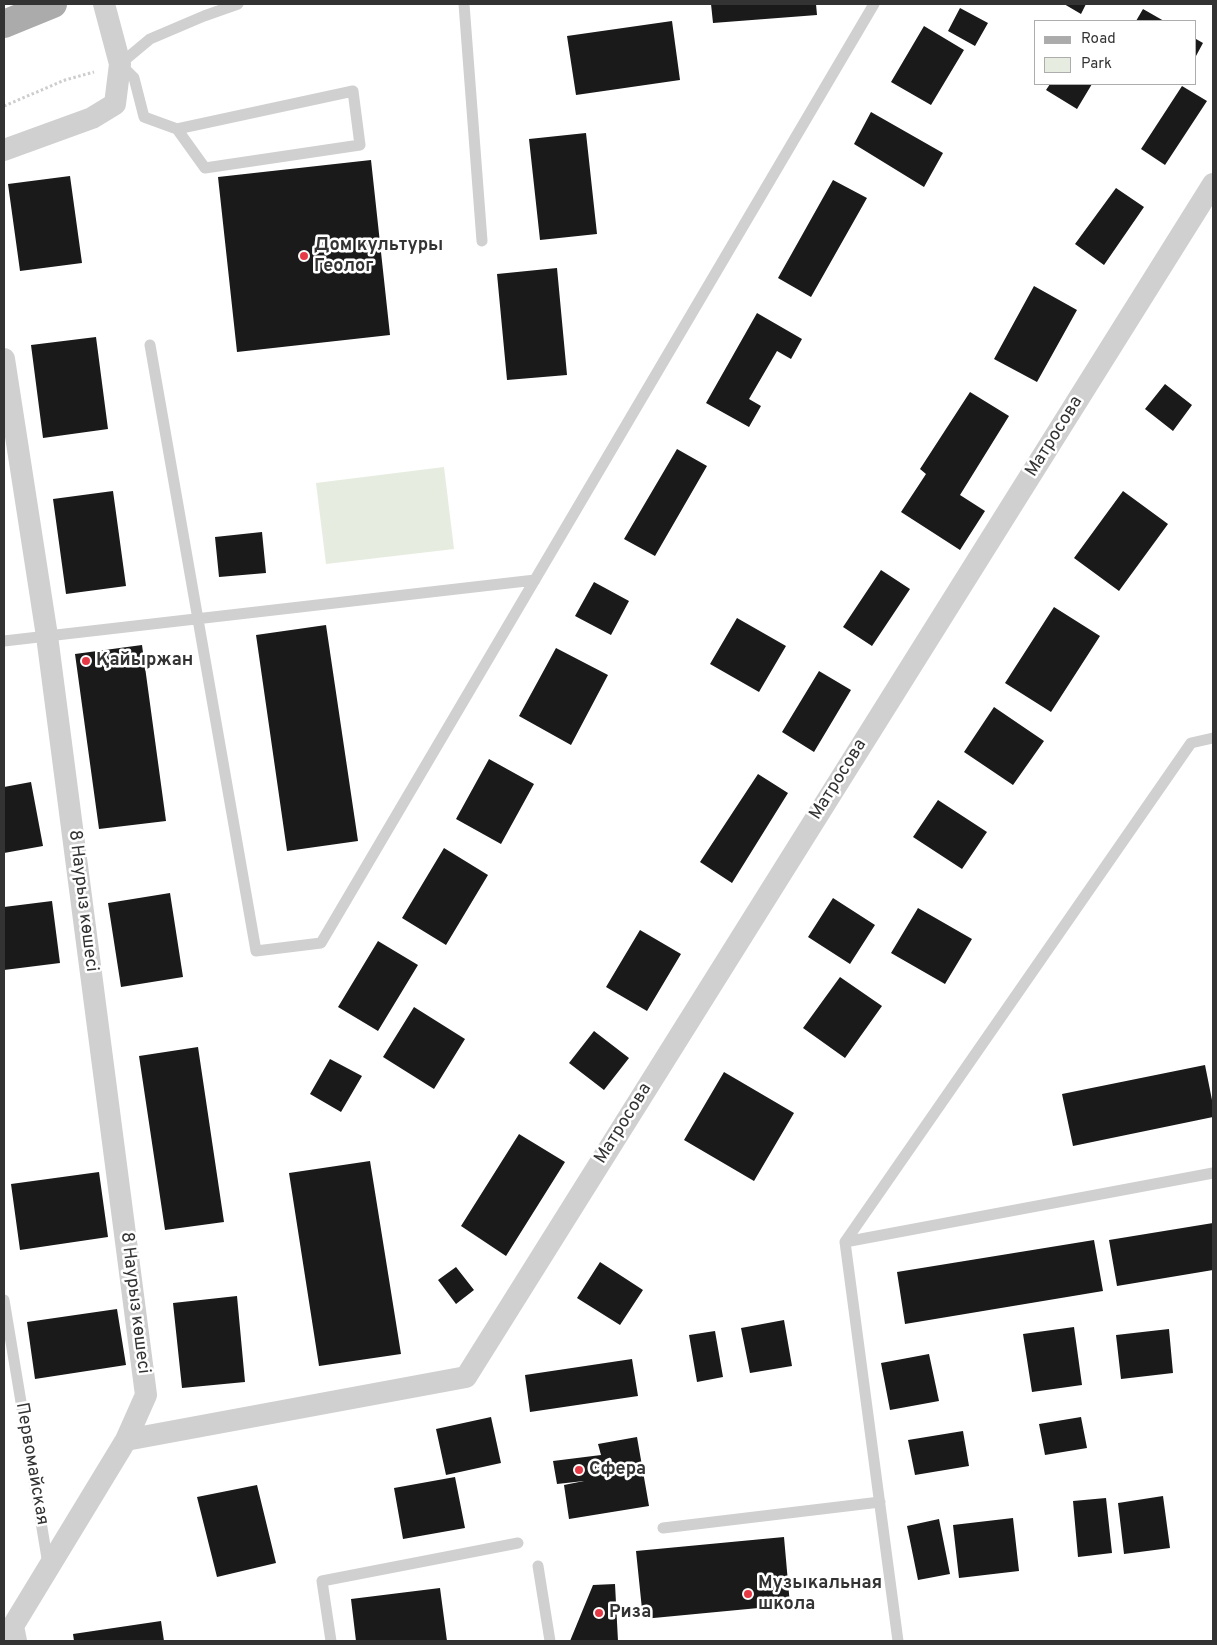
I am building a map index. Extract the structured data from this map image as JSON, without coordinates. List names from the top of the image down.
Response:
{
  "streets": {
    "street": ["Матросова", "8 Наурыз көшесі"],
    "lane": ["Первомайская"]
  },
  "crossings": [
    ["Матросова", "8 Наурыз көшесі"],
    ["8 Наурыз көшесі", "Первомайская"]
  ],
  "places": [
    "Дом культуры Геолог",
    "Қайыржан",
    "Сфера",
    "Музыкальная школа",
    "Риза"
  ],
  "legend": ["Road", "Park"]
}
